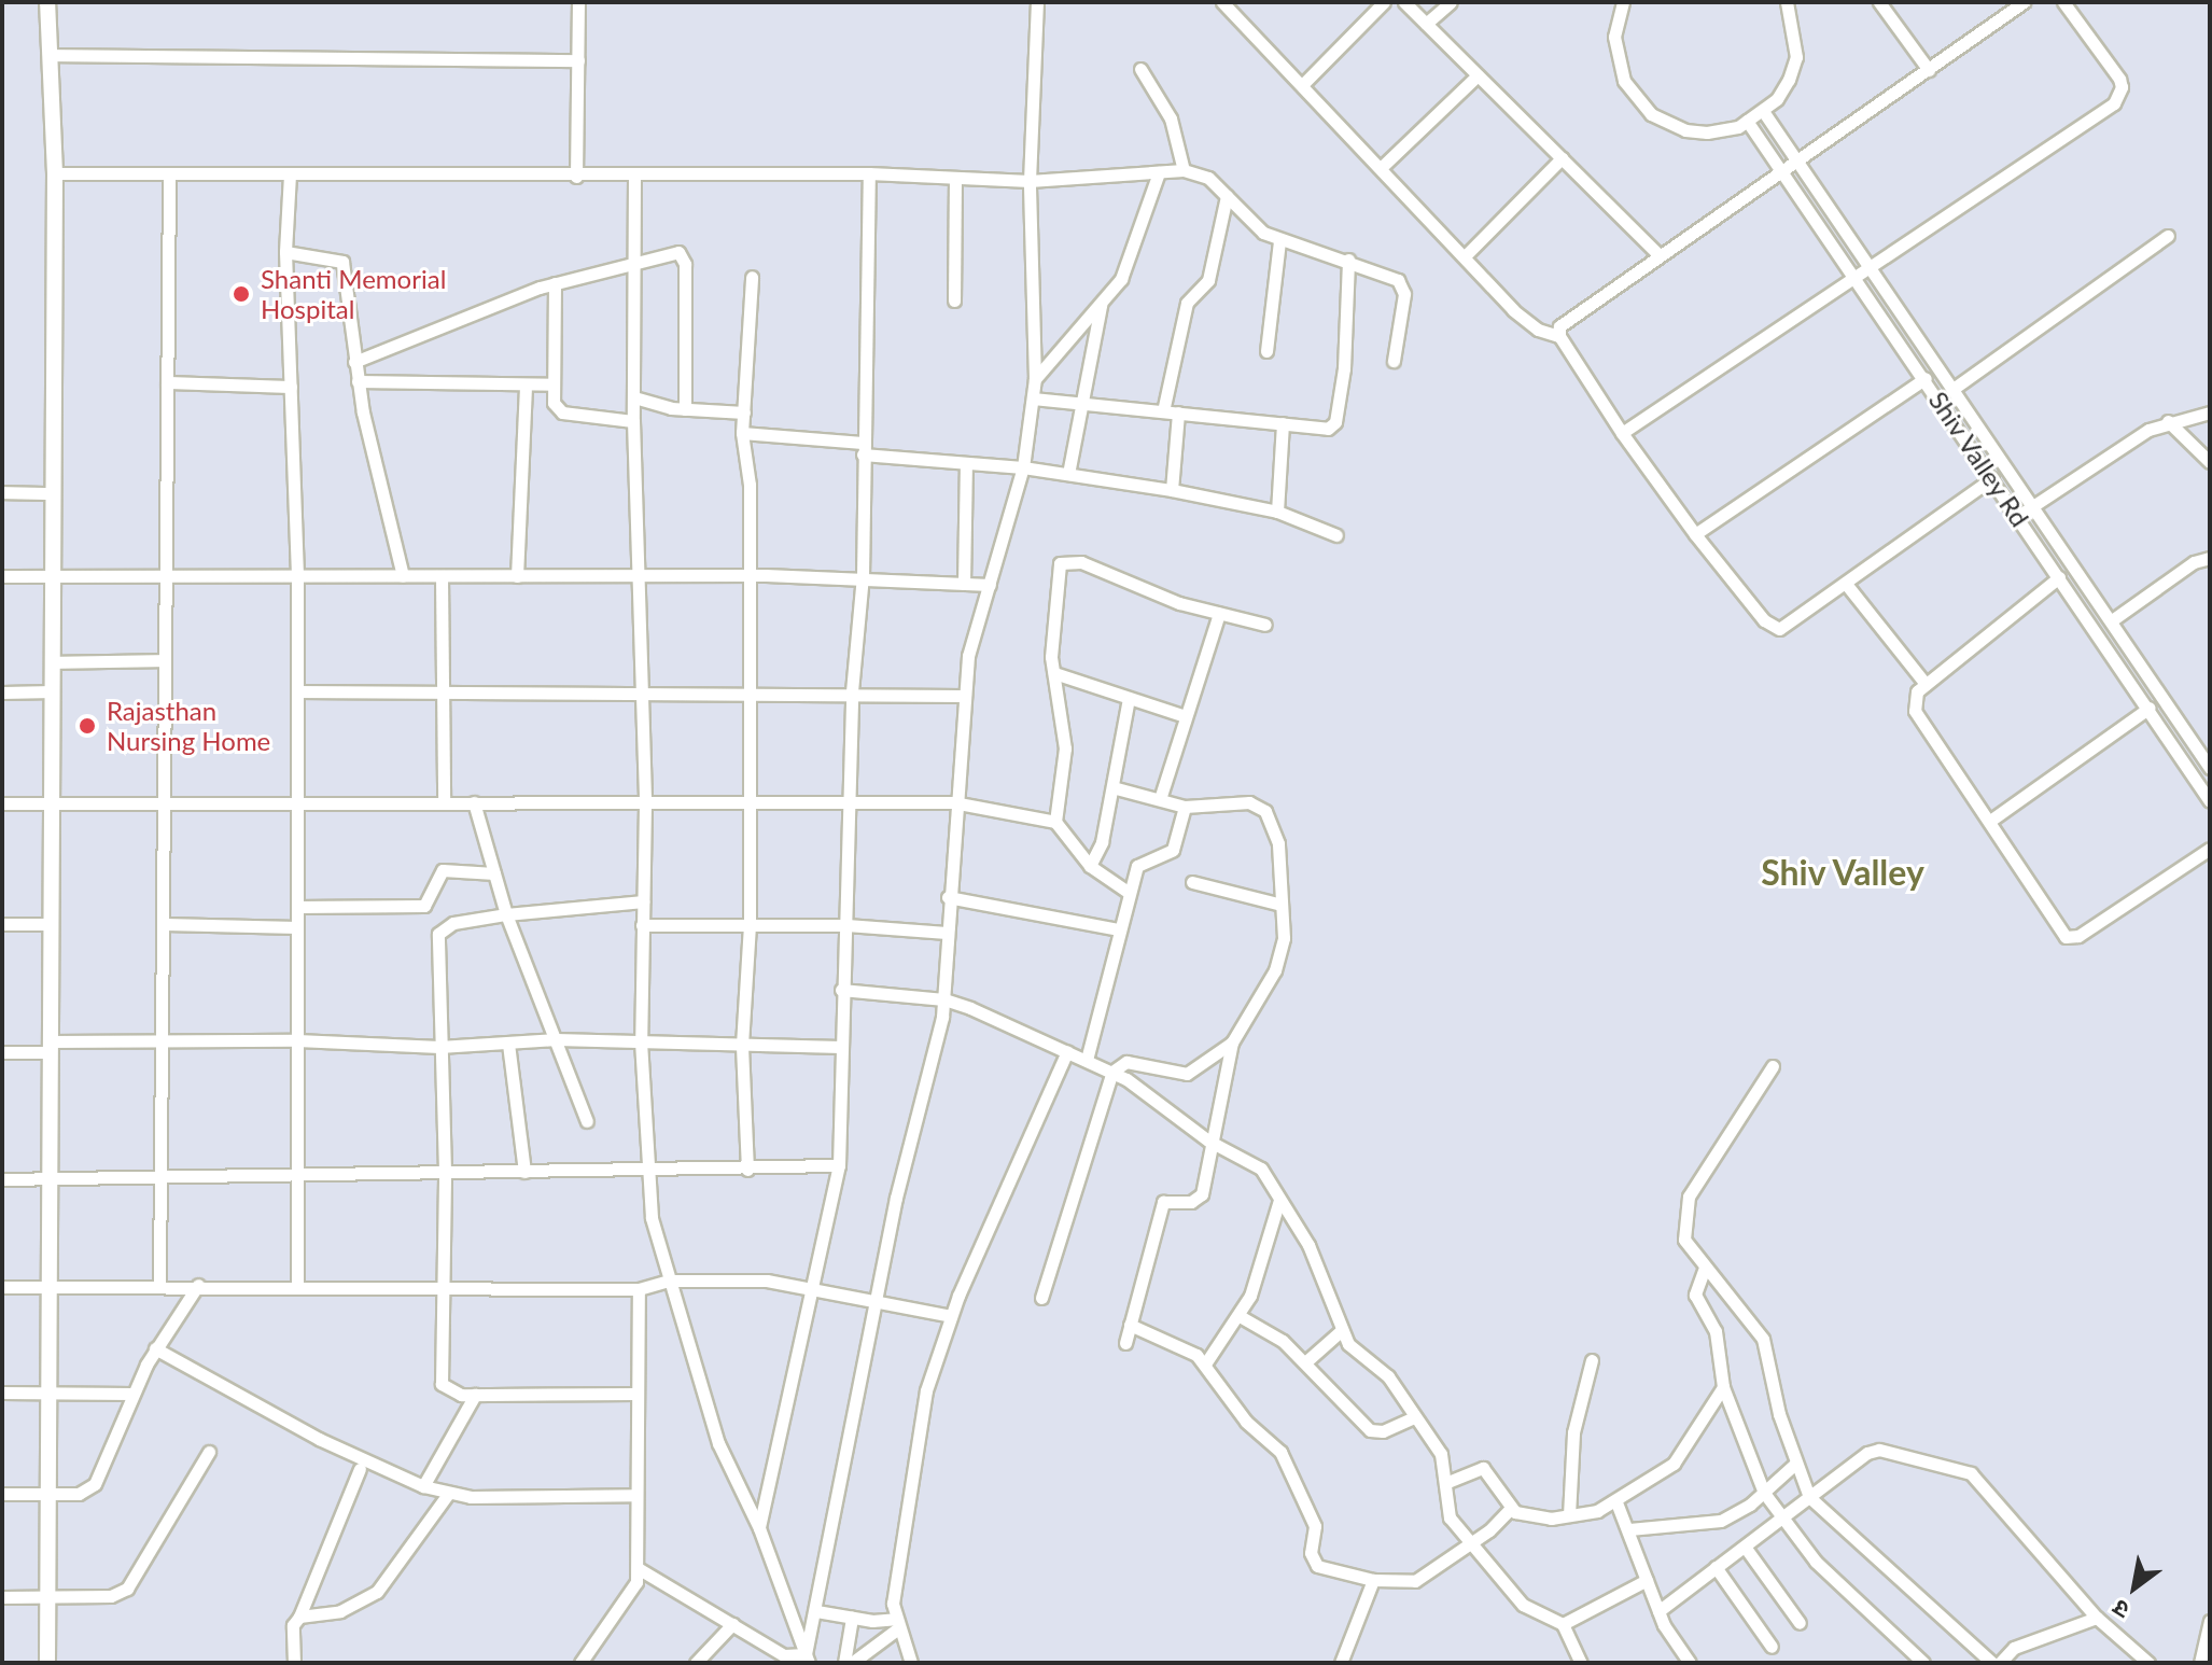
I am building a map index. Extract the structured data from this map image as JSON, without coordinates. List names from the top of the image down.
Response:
{
  "streets": {
    "street": ["Shiv Valley Rd"]
  },
  "districts": ["Shiv Valley"],
  "places": ["Shanti Memorial Hospital", "Rajasthan Nursing Home"],
  "north": "bottom left"
}
